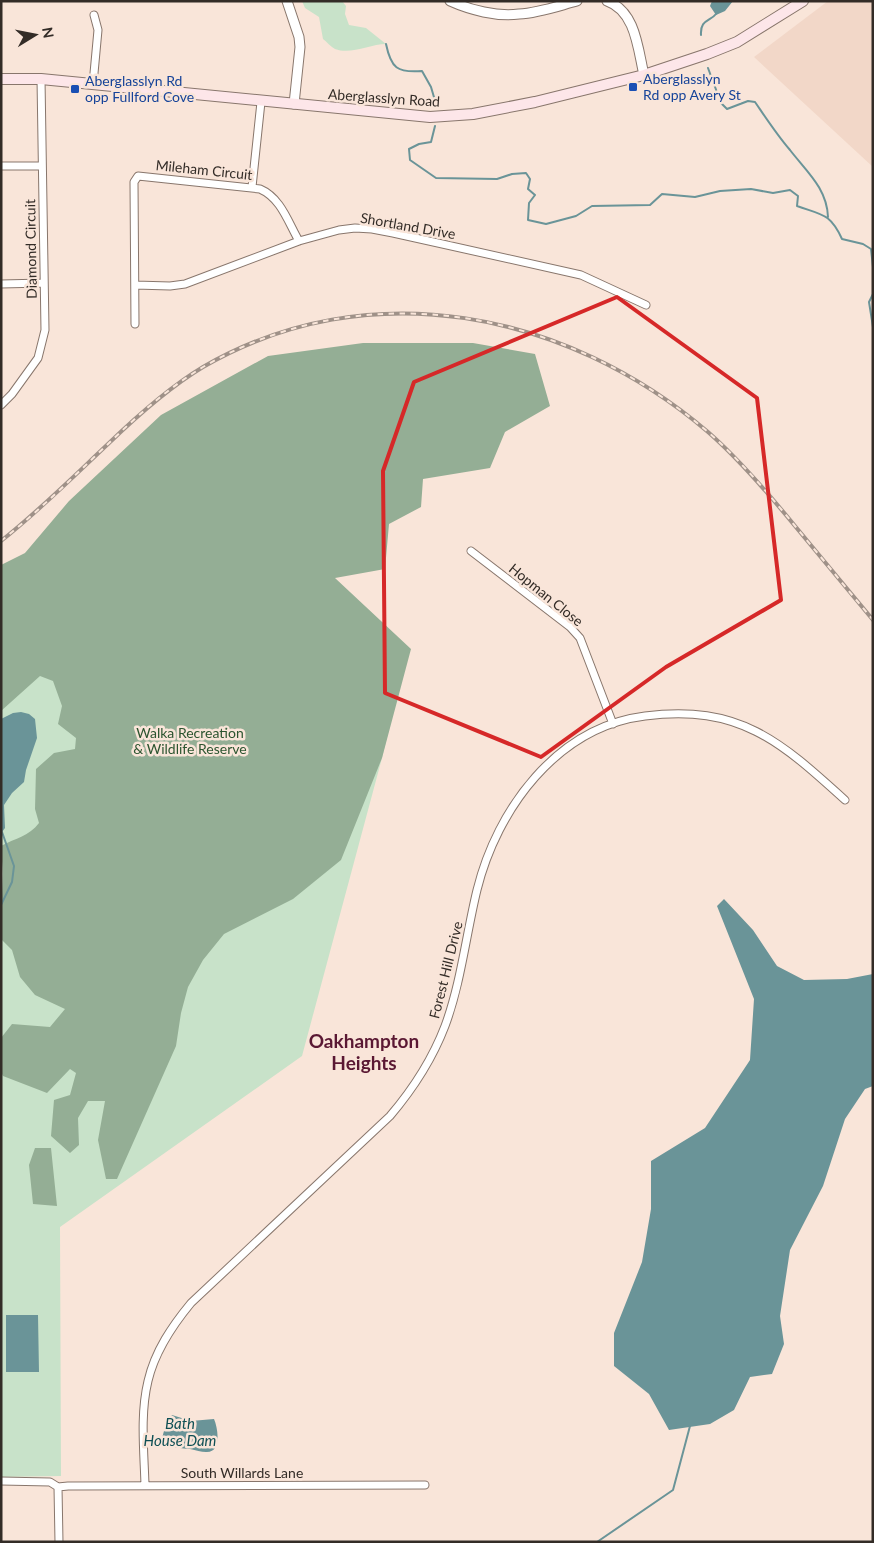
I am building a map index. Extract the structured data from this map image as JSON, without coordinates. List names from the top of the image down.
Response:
{
  "streets": {
    "main road": ["Aberglasslyn Road"],
    "street": [
      "Mileham Circuit",
      "Shortland Drive",
      "Diamond Circuit",
      "Hopman Close",
      "Forest Hill Drive",
      "South Willards Lane"
    ]
  },
  "crossings": [
    ["Aberglasslyn Road", "Diamond Circuit"],
    ["Mileham Circuit", "Shortland Drive"],
    ["Hopman Close", "Forest Hill Drive"],
    ["Forest Hill Drive", "South Willards Lane"]
  ],
  "districts": ["Oakhampton Heights"],
  "water": ["Bath House Dam"],
  "parks": ["Walka Recreation & Wildlife Reserve"],
  "places": {
    "transit": ["Aberglasslyn Rd opp Avery St", "Aberglasslyn Rd opp Fullford Cove"]
  },
  "north": "right"
}
